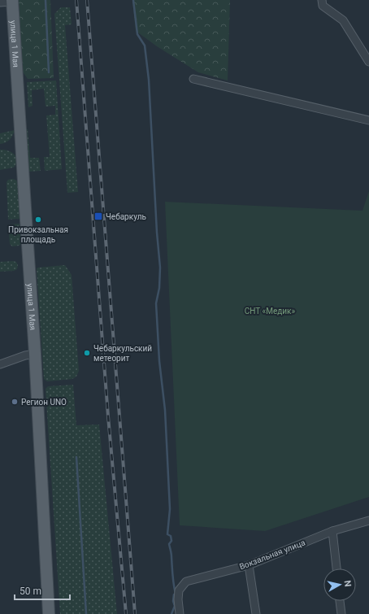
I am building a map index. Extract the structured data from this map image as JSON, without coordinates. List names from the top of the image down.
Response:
{
  "streets": {
    "main road": ["улица 1 Мая"],
    "street": ["Вокзальная улица"]
  },
  "parks": ["СНТ «Медик»"],
  "places": {
    "transit": ["Чебаркуль"],
    "other": ["Привокзальная площадь", "Чебаркульский метеорит", "Регион UNO"]
  },
  "scale_bar": "50 m",
  "north": "right"
}
